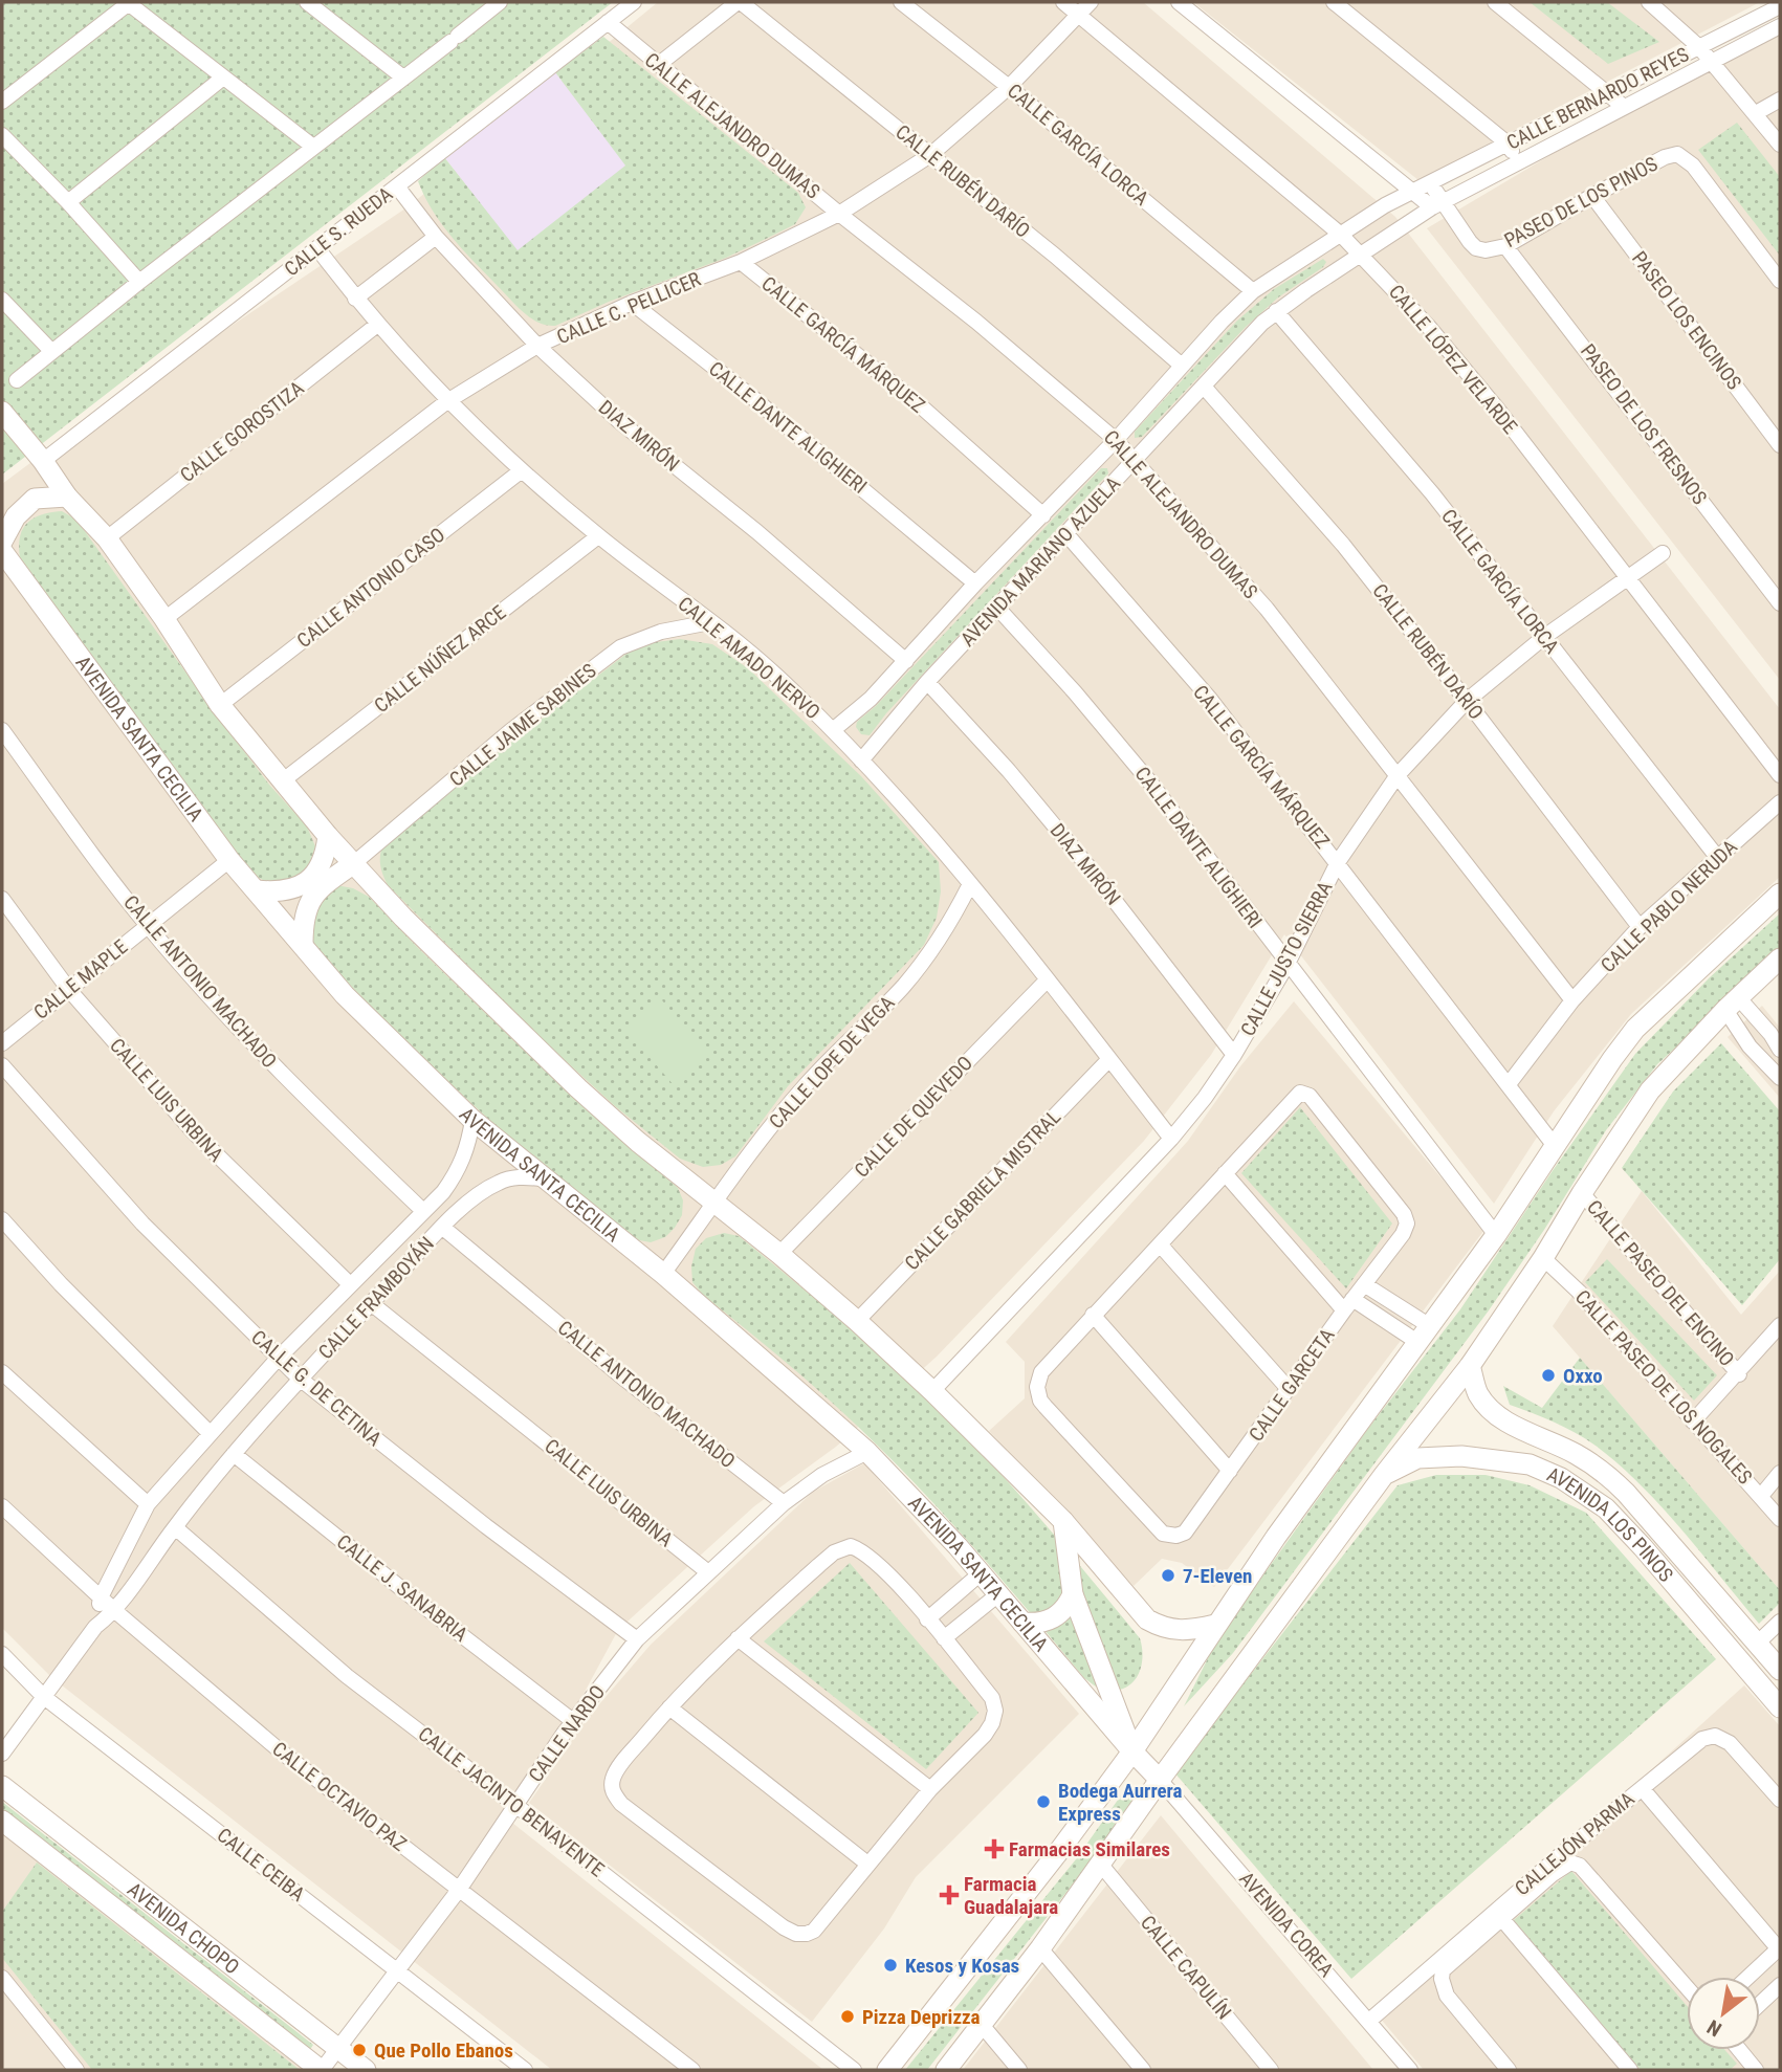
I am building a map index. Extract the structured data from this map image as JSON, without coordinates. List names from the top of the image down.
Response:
{
  "streets": {
    "street": [
      "CALLE BERNARDO REYES",
      "CALLE ALEJANDRO DUMAS",
      "CALLE GARCÍA LORCA",
      "CALLE RUBÉN DARÍO",
      "PASEO DE LOS PINOS",
      "CALLE S. RUEDA",
      "CALLE C. PELLICER",
      "PASEO LOS ENCINOS",
      "CALLE GARCÍA MÁRQUEZ",
      "CALLE LÓPEZ VELARDE",
      "PASEO DE LOS FRESNOS",
      "CALLE DANTE ALIGHIERI",
      "CALLE GOROSTIZA",
      "DIAZ MIRÓN",
      "AVENIDA MARIANO AZUELA",
      "CALLE ANTONIO CASO",
      "CALLE AMADO NERVO",
      "CALLE NÚÑEZ ARCE",
      "CALLE JAIME SABINES",
      "AVENIDA SANTA CECILIA",
      "CALLE PABLO NERUDA",
      "CALLE JUSTO SIERRA",
      "CALLE MAPLE",
      "CALLE ANTONIO MACHADO",
      "CALLE LOPE DE VEGA",
      "CALLE LUIS URBINA",
      "CALLE DE QUEVEDO",
      "CALLE GABRIELA MISTRAL",
      "CALLE PASEO DEL ENCINO",
      "CALLE FRAMBOYÁN",
      "CALLE GARCETA",
      "CALLE PASEO DE LOS NOGALES",
      "CALLE G. DE CETINA",
      "AVENIDA LOS PINOS",
      "CALLE J. SANABRIA",
      "CALLE NARDO",
      "CALLE OCTAVIO PAZ",
      "CALLE JACINTO BENAVENTE",
      "CALLEJÓN PARMA",
      "CALLE CEIBA",
      "AVENIDA COREA",
      "AVENIDA CHOPO",
      "CALLE CAPULÍN"
    ]
  },
  "crossings": [
    ["CALLE BERNARDO REYES", "PASEO DE LOS PINOS"],
    ["CALLE BERNARDO REYES", "AVENIDA MARIANO AZUELA"],
    ["CALLE ALEJANDRO DUMAS", "CALLE S. RUEDA"],
    ["CALLE ALEJANDRO DUMAS", "CALLE C. PELLICER"],
    ["CALLE ALEJANDRO DUMAS", "AVENIDA MARIANO AZUELA"],
    ["CALLE ALEJANDRO DUMAS", "CALLE PABLO NERUDA"],
    ["CALLE ALEJANDRO DUMAS", "CALLE JUSTO SIERRA"],
    ["CALLE GARCÍA LORCA", "CALLE C. PELLICER"],
    ["CALLE GARCÍA LORCA", "AVENIDA MARIANO AZUELA"],
    ["CALLE GARCÍA LORCA", "CALLE PABLO NERUDA"],
    ["CALLE GARCÍA LORCA", "CALLE JUSTO SIERRA"],
    ["CALLE RUBÉN DARÍO", "CALLE C. PELLICER"],
    ["CALLE RUBÉN DARÍO", "AVENIDA MARIANO AZUELA"],
    ["CALLE RUBÉN DARÍO", "CALLE PABLO NERUDA"],
    ["CALLE RUBÉN DARÍO", "CALLE JUSTO SIERRA"],
    ["PASEO DE LOS PINOS", "PASEO LOS ENCINOS"],
    ["PASEO DE LOS PINOS", "PASEO DE LOS FRESNOS"],
    ["PASEO DE LOS PINOS", "AVENIDA MARIANO AZUELA"],
    ["CALLE S. RUEDA", "DIAZ MIRÓN"],
    ["CALLE S. RUEDA", "CALLE AMADO NERVO"],
    ["CALLE C. PELLICER", "CALLE GARCÍA MÁRQUEZ"],
    ["CALLE C. PELLICER", "CALLE LÓPEZ VELARDE"],
    ["CALLE C. PELLICER", "CALLE DANTE ALIGHIERI"],
    ["CALLE C. PELLICER", "DIAZ MIRÓN"],
    ["CALLE C. PELLICER", "CALLE AMADO NERVO"],
    ["CALLE GARCÍA MÁRQUEZ", "AVENIDA MARIANO AZUELA"],
    ["CALLE GARCÍA MÁRQUEZ", "CALLE PABLO NERUDA"],
    ["CALLE GARCÍA MÁRQUEZ", "CALLE JUSTO SIERRA"],
    ["CALLE LÓPEZ VELARDE", "AVENIDA MARIANO AZUELA"],
    ["CALLE LÓPEZ VELARDE", "CALLE JUSTO SIERRA"],
    ["CALLE DANTE ALIGHIERI", "AVENIDA MARIANO AZUELA"],
    ["CALLE DANTE ALIGHIERI", "CALLE JUSTO SIERRA"],
    ["CALLE GOROSTIZA", "CALLE AMADO NERVO"],
    ["DIAZ MIRÓN", "AVENIDA MARIANO AZUELA"],
    ["DIAZ MIRÓN", "CALLE JUSTO SIERRA"],
    ["AVENIDA MARIANO AZUELA", "CALLE AMADO NERVO"],
    ["CALLE ANTONIO CASO", "CALLE AMADO NERVO"],
    ["CALLE AMADO NERVO", "CALLE NÚÑEZ ARCE"],
    ["CALLE AMADO NERVO", "CALLE JAIME SABINES"],
    ["CALLE AMADO NERVO", "CALLE JUSTO SIERRA"],
    ["CALLE AMADO NERVO", "CALLE LOPE DE VEGA"],
    ["CALLE AMADO NERVO", "CALLE DE QUEVEDO"],
    ["CALLE AMADO NERVO", "CALLE GABRIELA MISTRAL"],
    ["AVENIDA SANTA CECILIA", "CALLE MAPLE"],
    ["AVENIDA SANTA CECILIA", "CALLE LOPE DE VEGA"],
    ["AVENIDA SANTA CECILIA", "CALLE FRAMBOYÁN"],
    ["AVENIDA SANTA CECILIA", "CALLE NARDO"],
    ["AVENIDA SANTA CECILIA", "AVENIDA COREA"],
    ["CALLE MAPLE", "CALLE ANTONIO MACHADO"],
    ["CALLE MAPLE", "CALLE LUIS URBINA"],
    ["CALLE ANTONIO MACHADO", "CALLE FRAMBOYÁN"],
    ["CALLE ANTONIO MACHADO", "CALLE NARDO"],
    ["CALLE LUIS URBINA", "CALLE FRAMBOYÁN"],
    ["CALLE LUIS URBINA", "CALLE NARDO"],
    ["CALLE FRAMBOYÁN", "CALLE G. DE CETINA"],
    ["CALLE FRAMBOYÁN", "CALLE J. SANABRIA"],
    ["CALLE FRAMBOYÁN", "CALLE OCTAVIO PAZ"],
    ["CALLE FRAMBOYÁN", "CALLE JACINTO BENAVENTE"],
    ["CALLE FRAMBOYÁN", "CALLE CEIBA"],
    ["CALLE G. DE CETINA", "CALLE NARDO"],
    ["CALLE J. SANABRIA", "CALLE NARDO"],
    ["CALLE NARDO", "CALLE OCTAVIO PAZ"],
    ["CALLE NARDO", "CALLE JACINTO BENAVENTE"],
    ["CALLE NARDO", "CALLE CEIBA"],
    ["CALLE NARDO", "AVENIDA CHOPO"],
    ["CALLEJÓN PARMA", "AVENIDA COREA"]
  ],
  "places": {
    "other": [
      "Oxxo",
      "7-Eleven",
      "Bodega Aurrera Express",
      "Kesos y Kosas",
      "Pizza Deprizza",
      "Que Pollo Ebanos"
    ],
    "health": ["Farmacias Similares", "Farmacia Guadalajara"]
  },
  "north": "bottom left"
}
